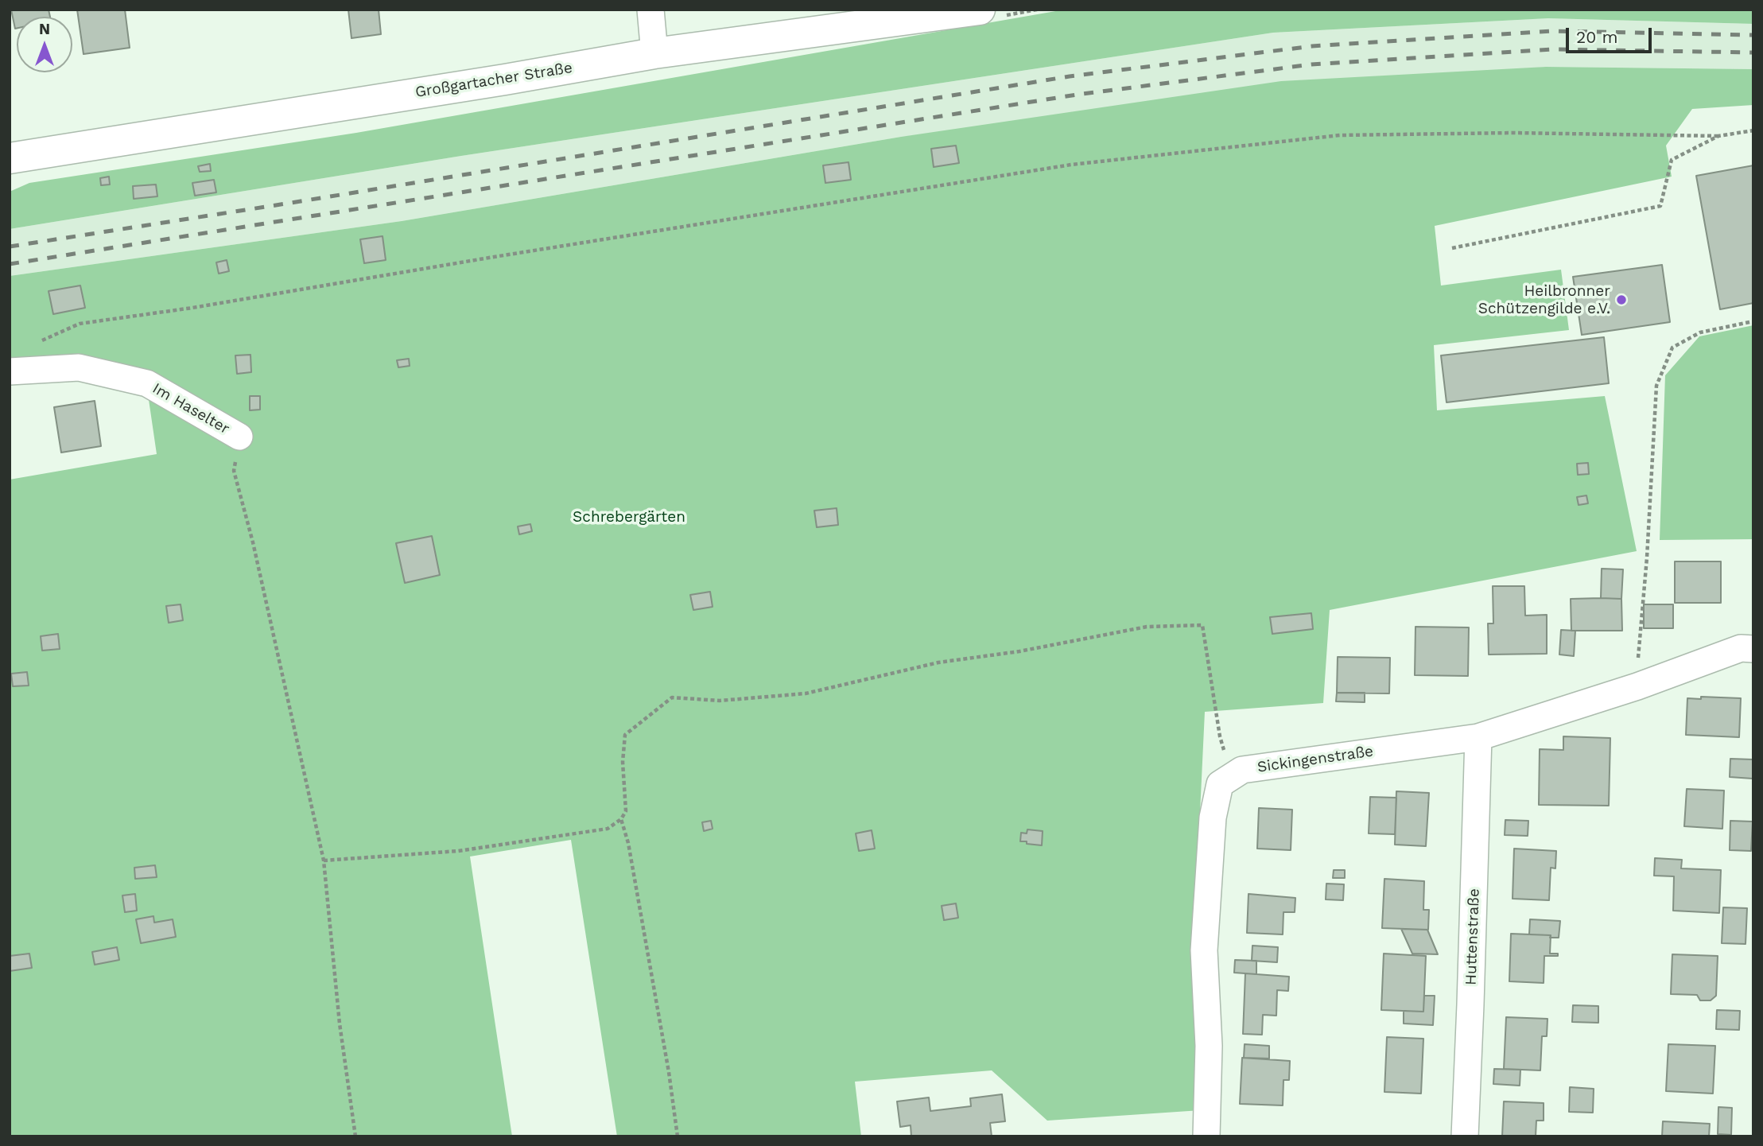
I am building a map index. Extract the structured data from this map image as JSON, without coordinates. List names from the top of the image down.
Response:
{
  "streets": {
    "main road": ["Großgartacher Straße"],
    "street": ["Im Haselter", "Sickingenstraße", "Huttenstraße"]
  },
  "crossings": [
    ["Sickingenstraße", "Huttenstraße"]
  ],
  "parks": ["Schrebergärten"],
  "places": ["Heilbronner Schützengilde e.V."],
  "scale_bar": "20 m",
  "north": "top"
}
